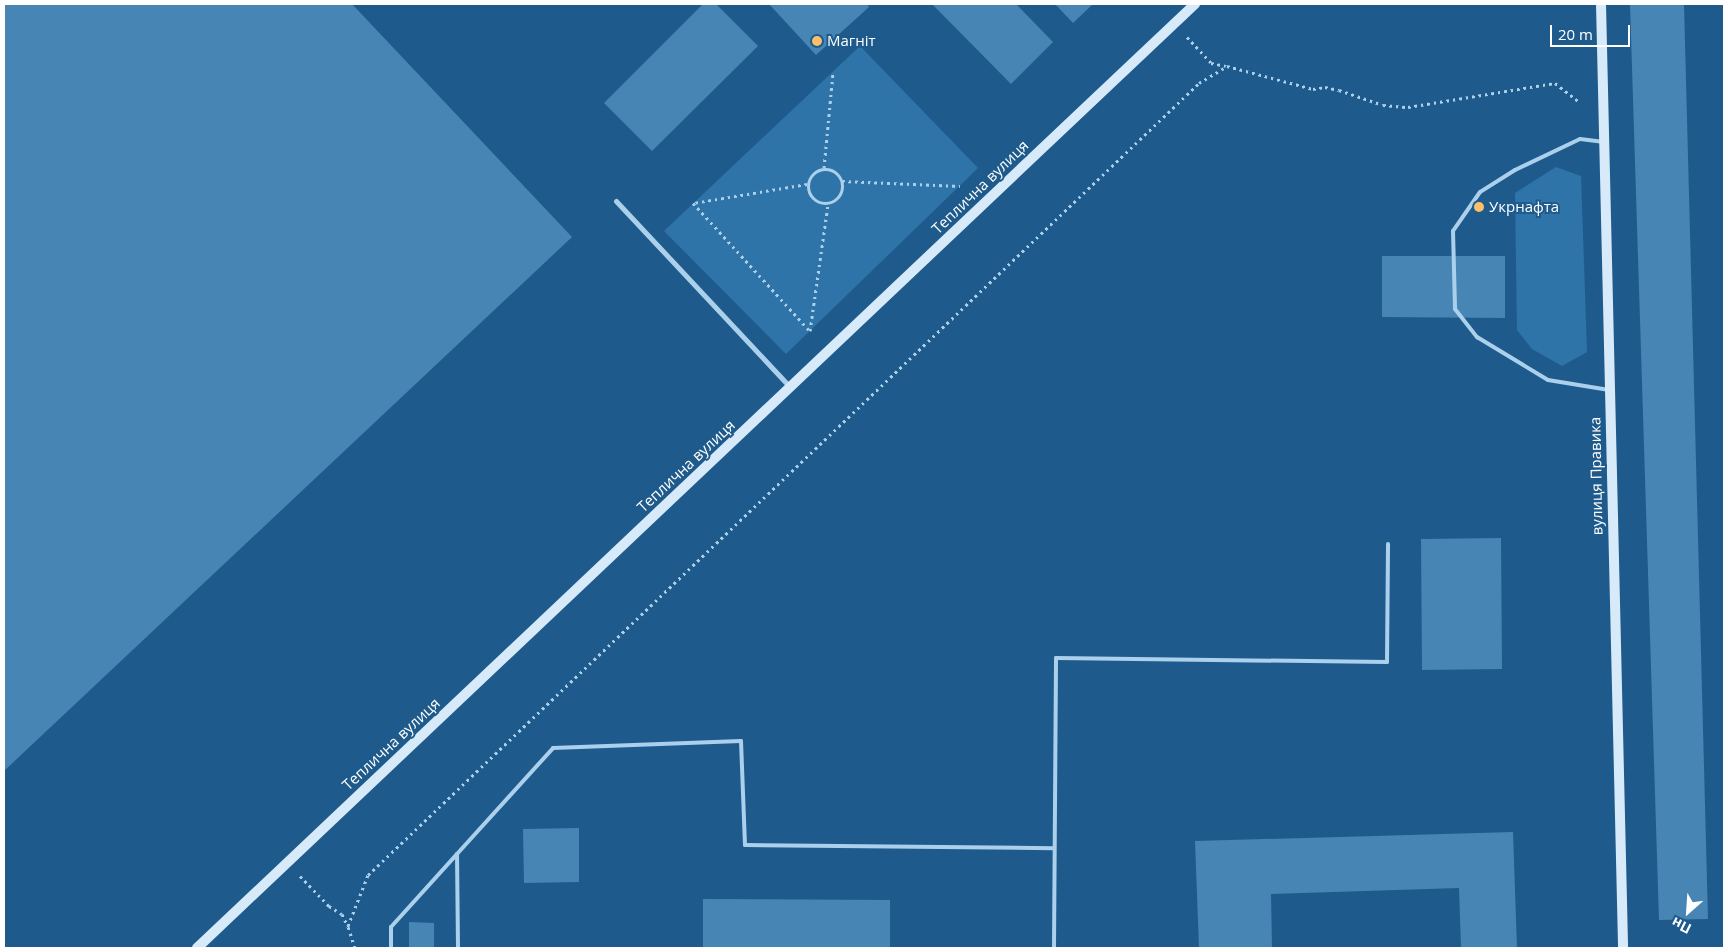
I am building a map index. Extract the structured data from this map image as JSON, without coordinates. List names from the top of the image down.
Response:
{
  "streets": {
    "street": ["Теплична вулиця", "вулиця Правика"]
  },
  "places": ["Магніт", "Укрнафта"],
  "scale_bar": "20 m",
  "north": "bottom left"
}
